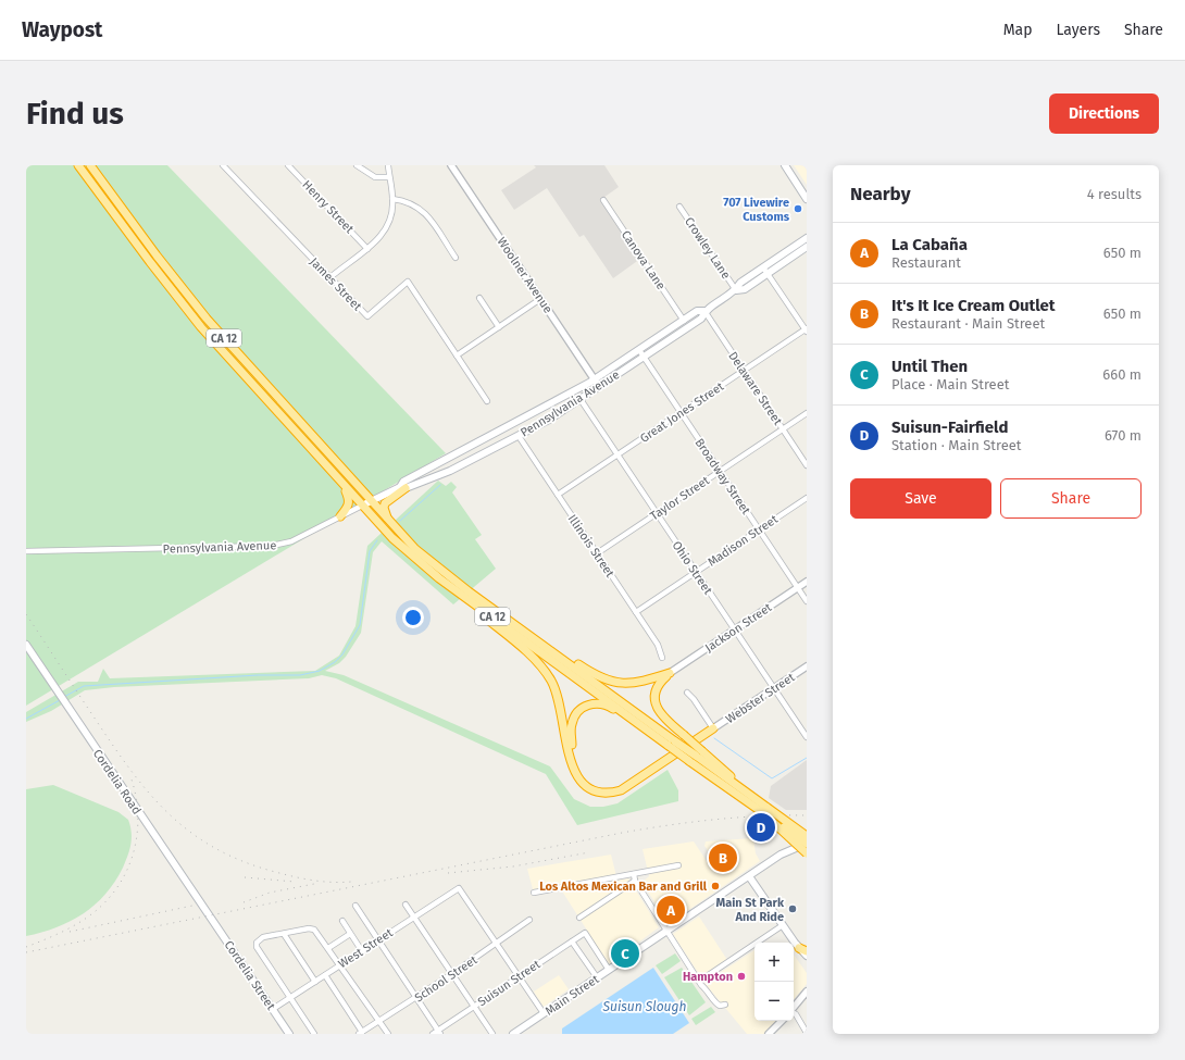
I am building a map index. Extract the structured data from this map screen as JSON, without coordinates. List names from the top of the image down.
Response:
{
  "streets": {
    "highway": ["CA 12"],
    "main road": [
      "Pennsylvania Avenue",
      "Cordelia Road",
      "Cordelia Street",
      "Main Street"
    ],
    "street": [
      "Henry Street",
      "Crowley Lane",
      "Canova Lane",
      "Woolner Avenue",
      "James Street",
      "Delaware Street",
      "Great Jones Street",
      "Broadway Street",
      "Taylor Street",
      "Madison Street",
      "Illinois Street",
      "Ohio Street",
      "Jackson Street",
      "Webster Street",
      "West Street",
      "School Street",
      "Suisun Street"
    ]
  },
  "crossings": [
    ["Crowley Lane", "Pennsylvania Avenue"],
    ["Canova Lane", "Pennsylvania Avenue"],
    ["Woolner Avenue", "Pennsylvania Avenue"],
    ["CA 12", "Pennsylvania Avenue"],
    ["CA 12", "Main Street"],
    ["Delaware Street", "Pennsylvania Avenue"],
    ["Delaware Street", "Great Jones Street"],
    ["Delaware Street", "Taylor Street"],
    ["Pennsylvania Avenue", "Broadway Street"],
    ["Pennsylvania Avenue", "Illinois Street"],
    ["Pennsylvania Avenue", "Ohio Street"],
    ["Great Jones Street", "Broadway Street"],
    ["Great Jones Street", "Illinois Street"],
    ["Great Jones Street", "Ohio Street"],
    ["Broadway Street", "Taylor Street"],
    ["Broadway Street", "Madison Street"],
    ["Broadway Street", "Jackson Street"],
    ["Taylor Street", "Illinois Street"],
    ["Taylor Street", "Ohio Street"],
    ["Madison Street", "Illinois Street"],
    ["Madison Street", "Ohio Street"],
    ["Ohio Street", "Jackson Street"],
    ["Ohio Street", "Webster Street"],
    ["Cordelia Road", "Cordelia Street"],
    ["West Street", "Cordelia Street"],
    ["West Street", "School Street"],
    ["Suisun Street", "Main Street"]
  ],
  "water": ["Suisun Slough"],
  "places": [
    "707 Livewire Customs",
    "Los Altos Mexican Bar and Grill",
    "Main St Park And Ride",
    "Hampton"
  ],
  "page": {
    "header": "Waypost",
    "nav": ["Map", "Layers", "Share"],
    "buttons": [
      "Directions",
      ["Save", "Share"]
    ],
    "title": "Find us",
    "heading": ["Nearby", "4 results"],
    "list": [
      {
        "mark": "A",
        "name": "La Cabaña",
        "note": "Restaurant",
        "value": "650 m"
      },
      {
        "mark": "B",
        "name": "It's It Ice Cream Outlet",
        "note": "Restaurant · Main Street",
        "value": "650 m"
      },
      {
        "mark": "C",
        "name": "Until Then",
        "note": "Place · Main Street",
        "value": "660 m"
      },
      {
        "mark": "D",
        "name": "Suisun-Fairfield",
        "note": "Station · Main Street",
        "value": "670 m"
      }
    ],
    "pins": [
      "D",
      "B",
      "A",
      "C"
    ],
    "map_buttons": ["+", "−"]
  }
}
